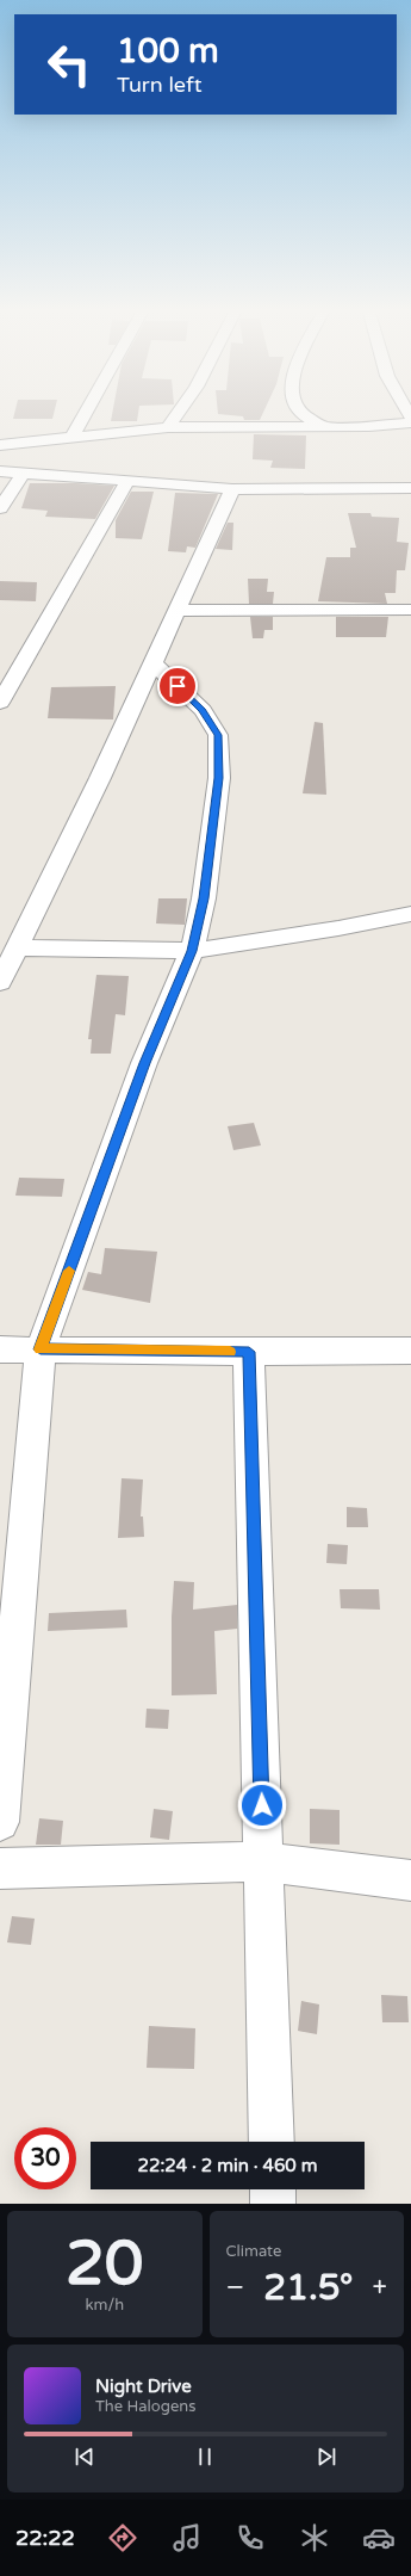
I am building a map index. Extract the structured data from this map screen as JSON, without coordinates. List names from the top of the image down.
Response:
{
  "page": {
    "turn": ["100 m", "Turn left"],
    "limit": "30",
    "trip": "22:24 · 2 min · 460 m",
    "tile": [
      ["20", "km/h"],
      "Climate"
    ],
    "heat": ["−", "21.5°", "+"],
    "song": ["Night Drive", "The Halogens"],
    "tabs": "22:22"
  }
}
